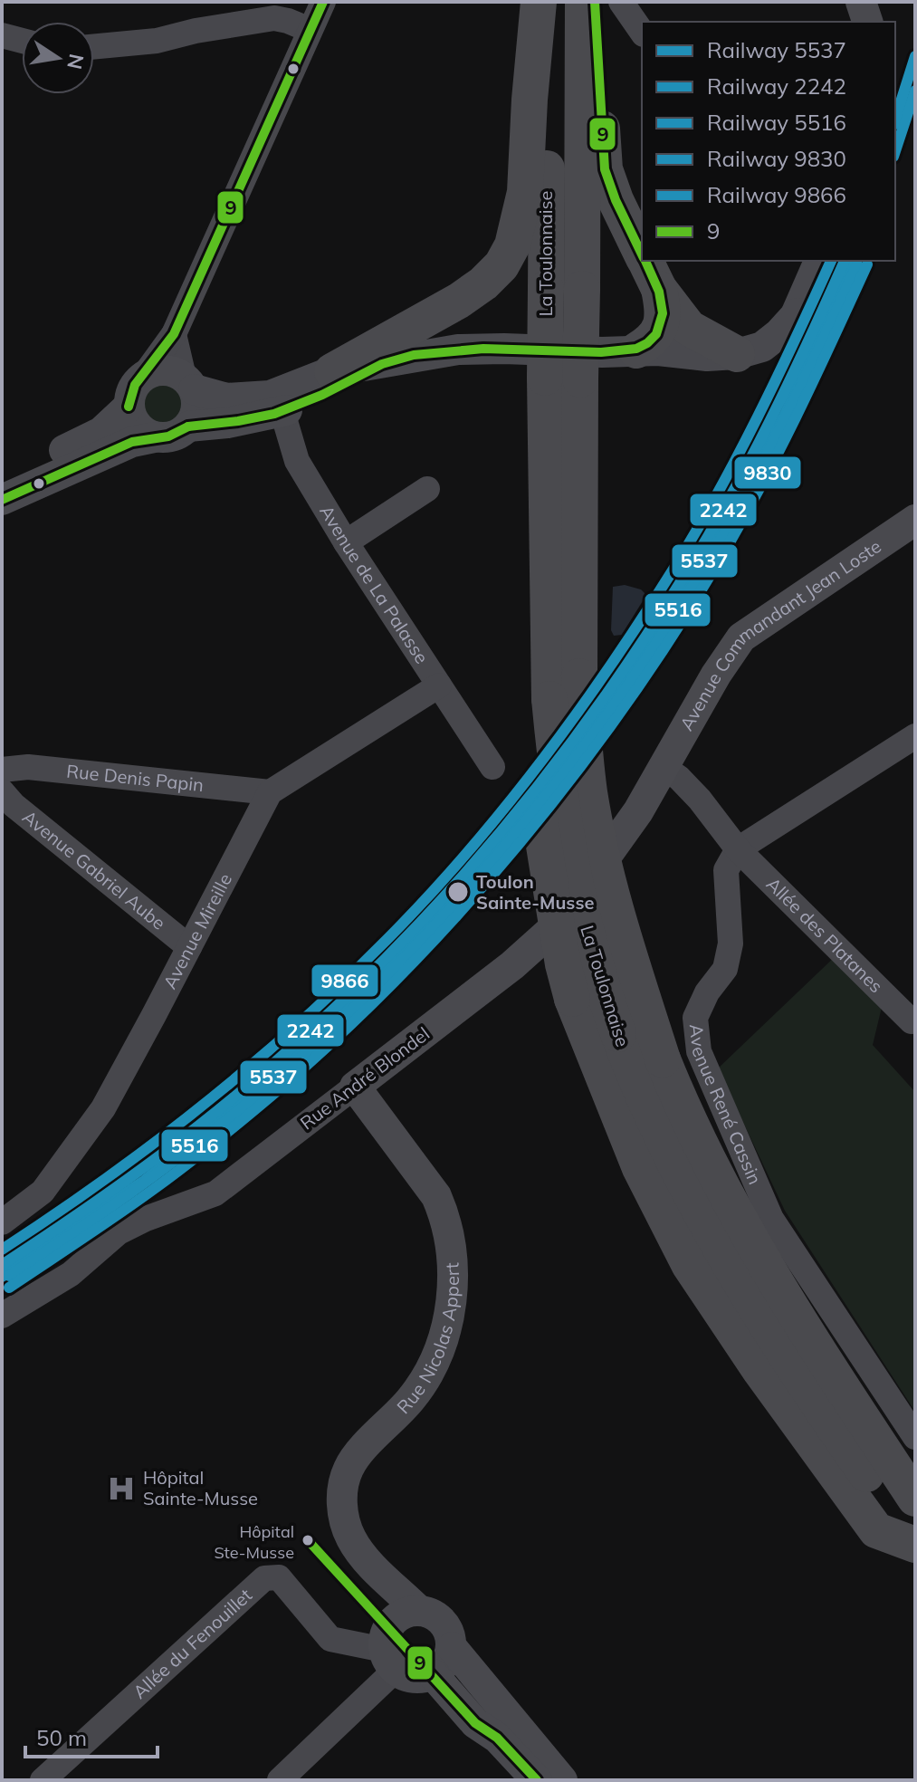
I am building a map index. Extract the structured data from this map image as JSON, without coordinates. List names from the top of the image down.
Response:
{
  "streets": {
    "highway": ["La Toulonnaise"],
    "main road": ["Avenue Commandant Jean Loste", "Rue André Blondel", "Rue Nicolas Appert"],
    "street": [
      "Avenue de La Palasse",
      "Rue Denis Papin",
      "Avenue Gabriel Aube",
      "Avenue Mireille",
      "Allée des Platanes",
      "Avenue René Cassin",
      "Allée du Fenouillet"
    ]
  },
  "crossings": [
    ["Avenue Commandant Jean Loste", "Rue André Blondel"],
    ["Rue Denis Papin", "Avenue Mireille"],
    ["Avenue Gabriel Aube", "Avenue Mireille"],
    ["Allée des Platanes", "Avenue René Cassin"],
    ["Rue André Blondel", "Rue Nicolas Appert"],
    ["Rue Nicolas Appert", "Allée du Fenouillet"]
  ],
  "places": {
    "other": ["Toulon Sainte-Musse", "Hôpital Ste-Musse"],
    "hospital": ["Hôpital Sainte-Musse"]
  },
  "lines": [
    "transit line 9",
    "rail line 2242",
    "rail line 5537",
    "rail line 9866",
    "rail line 5516",
    "rail line 9830"
  ],
  "legend": [
    "Railway 5537",
    "Railway 2242",
    "Railway 5516",
    "Railway 9830",
    "Railway 9866",
    "9"
  ],
  "scale_bar": "50 m",
  "north": "right"
}
